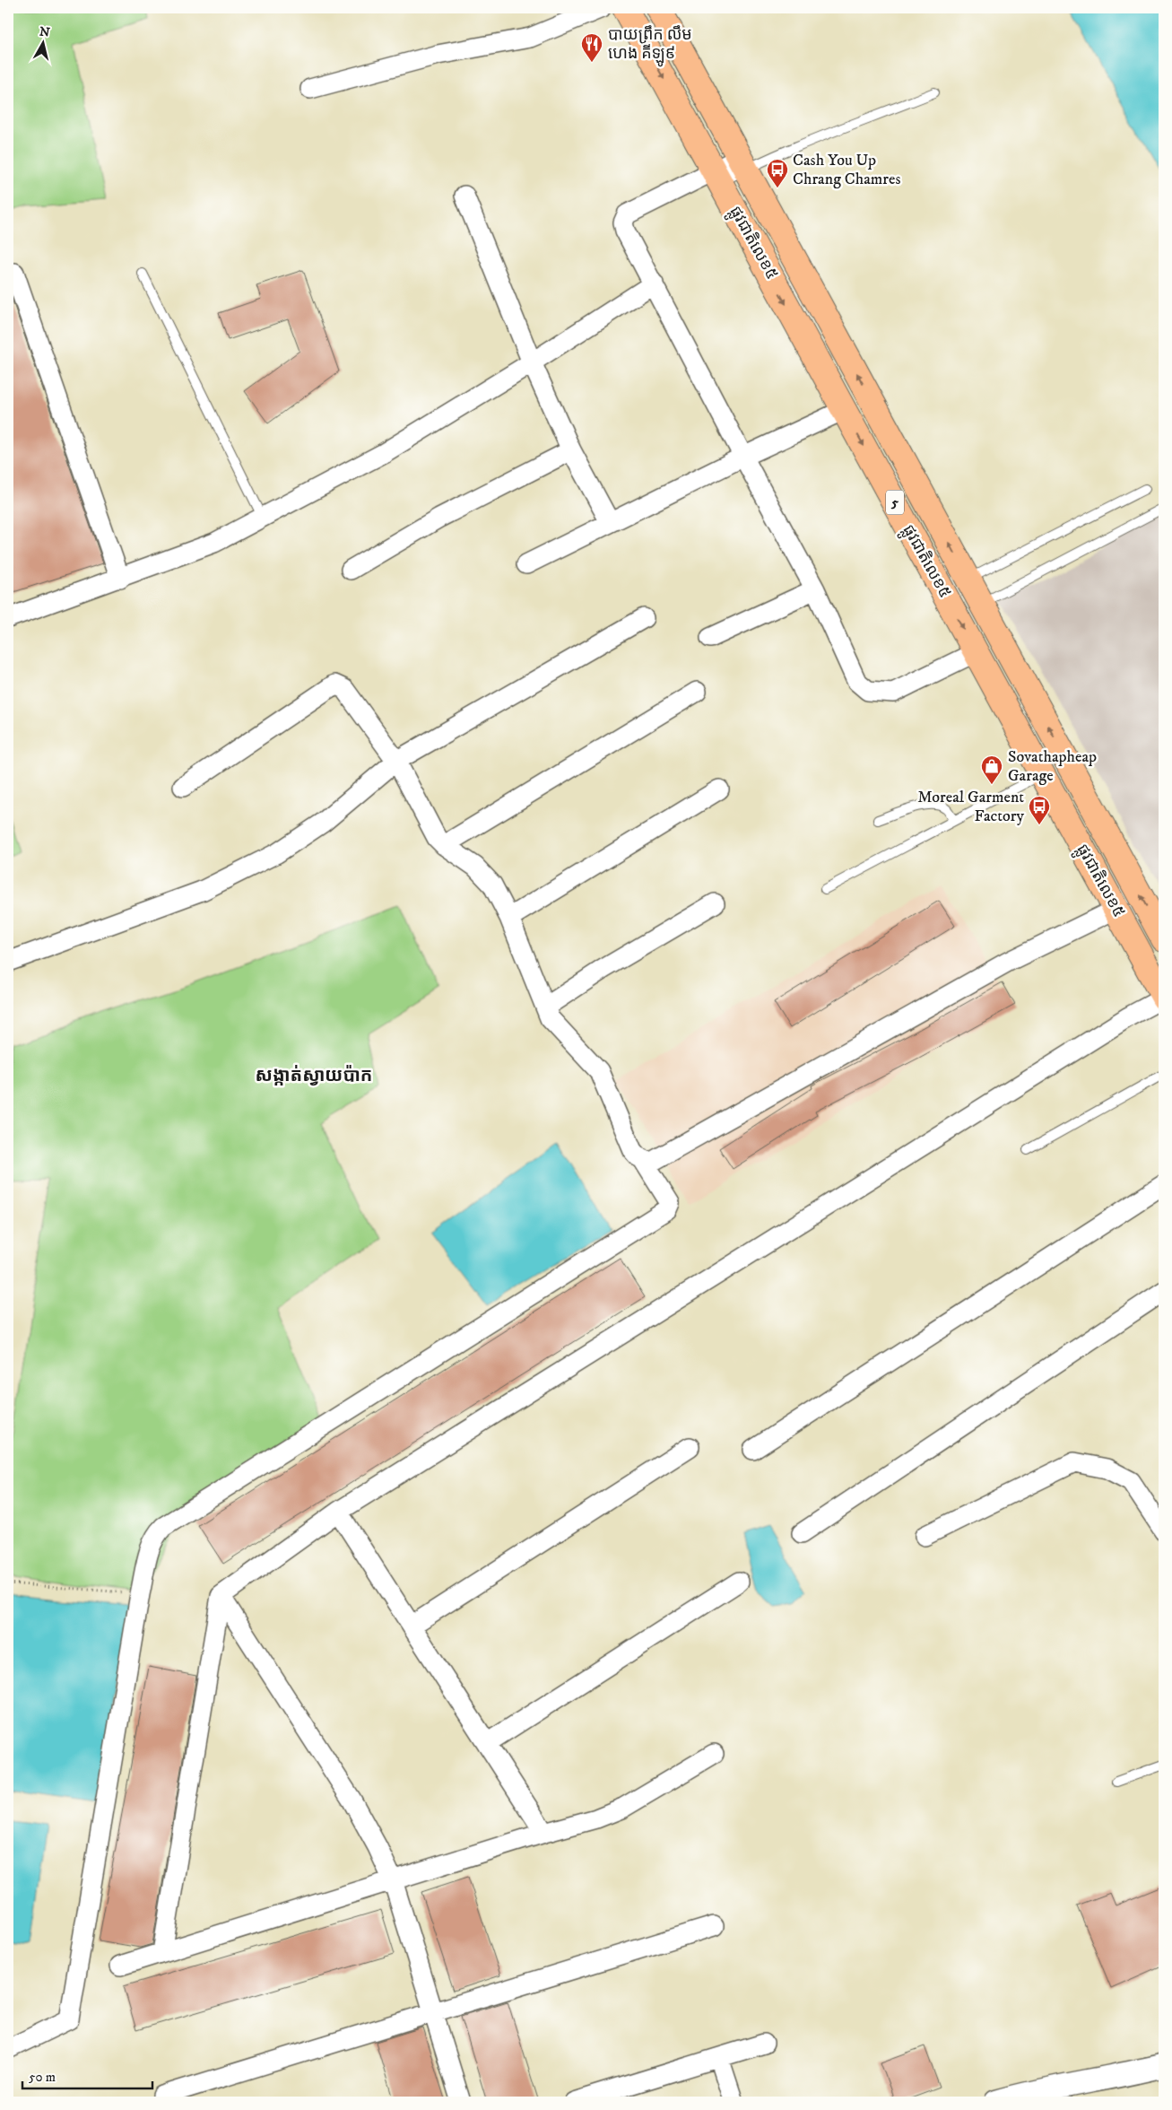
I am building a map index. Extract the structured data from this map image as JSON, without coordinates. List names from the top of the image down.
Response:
{
  "streets": {
    "highway": ["ផ្លូវជាតិលេខ៥", "5"]
  },
  "districts": ["សង្កាត់ស្វាយប៉ាក"],
  "places": {
    "restaurant": ["បាយព្រឹក លឹម ហេង គីឡូ៩"],
    "bus stop": ["Cash You Up Chrang Chamres", "Moreal Garment Factory"],
    "shop": ["Sovathapheap Garage"]
  },
  "scale_bar": "50 m",
  "north": "top"
}
